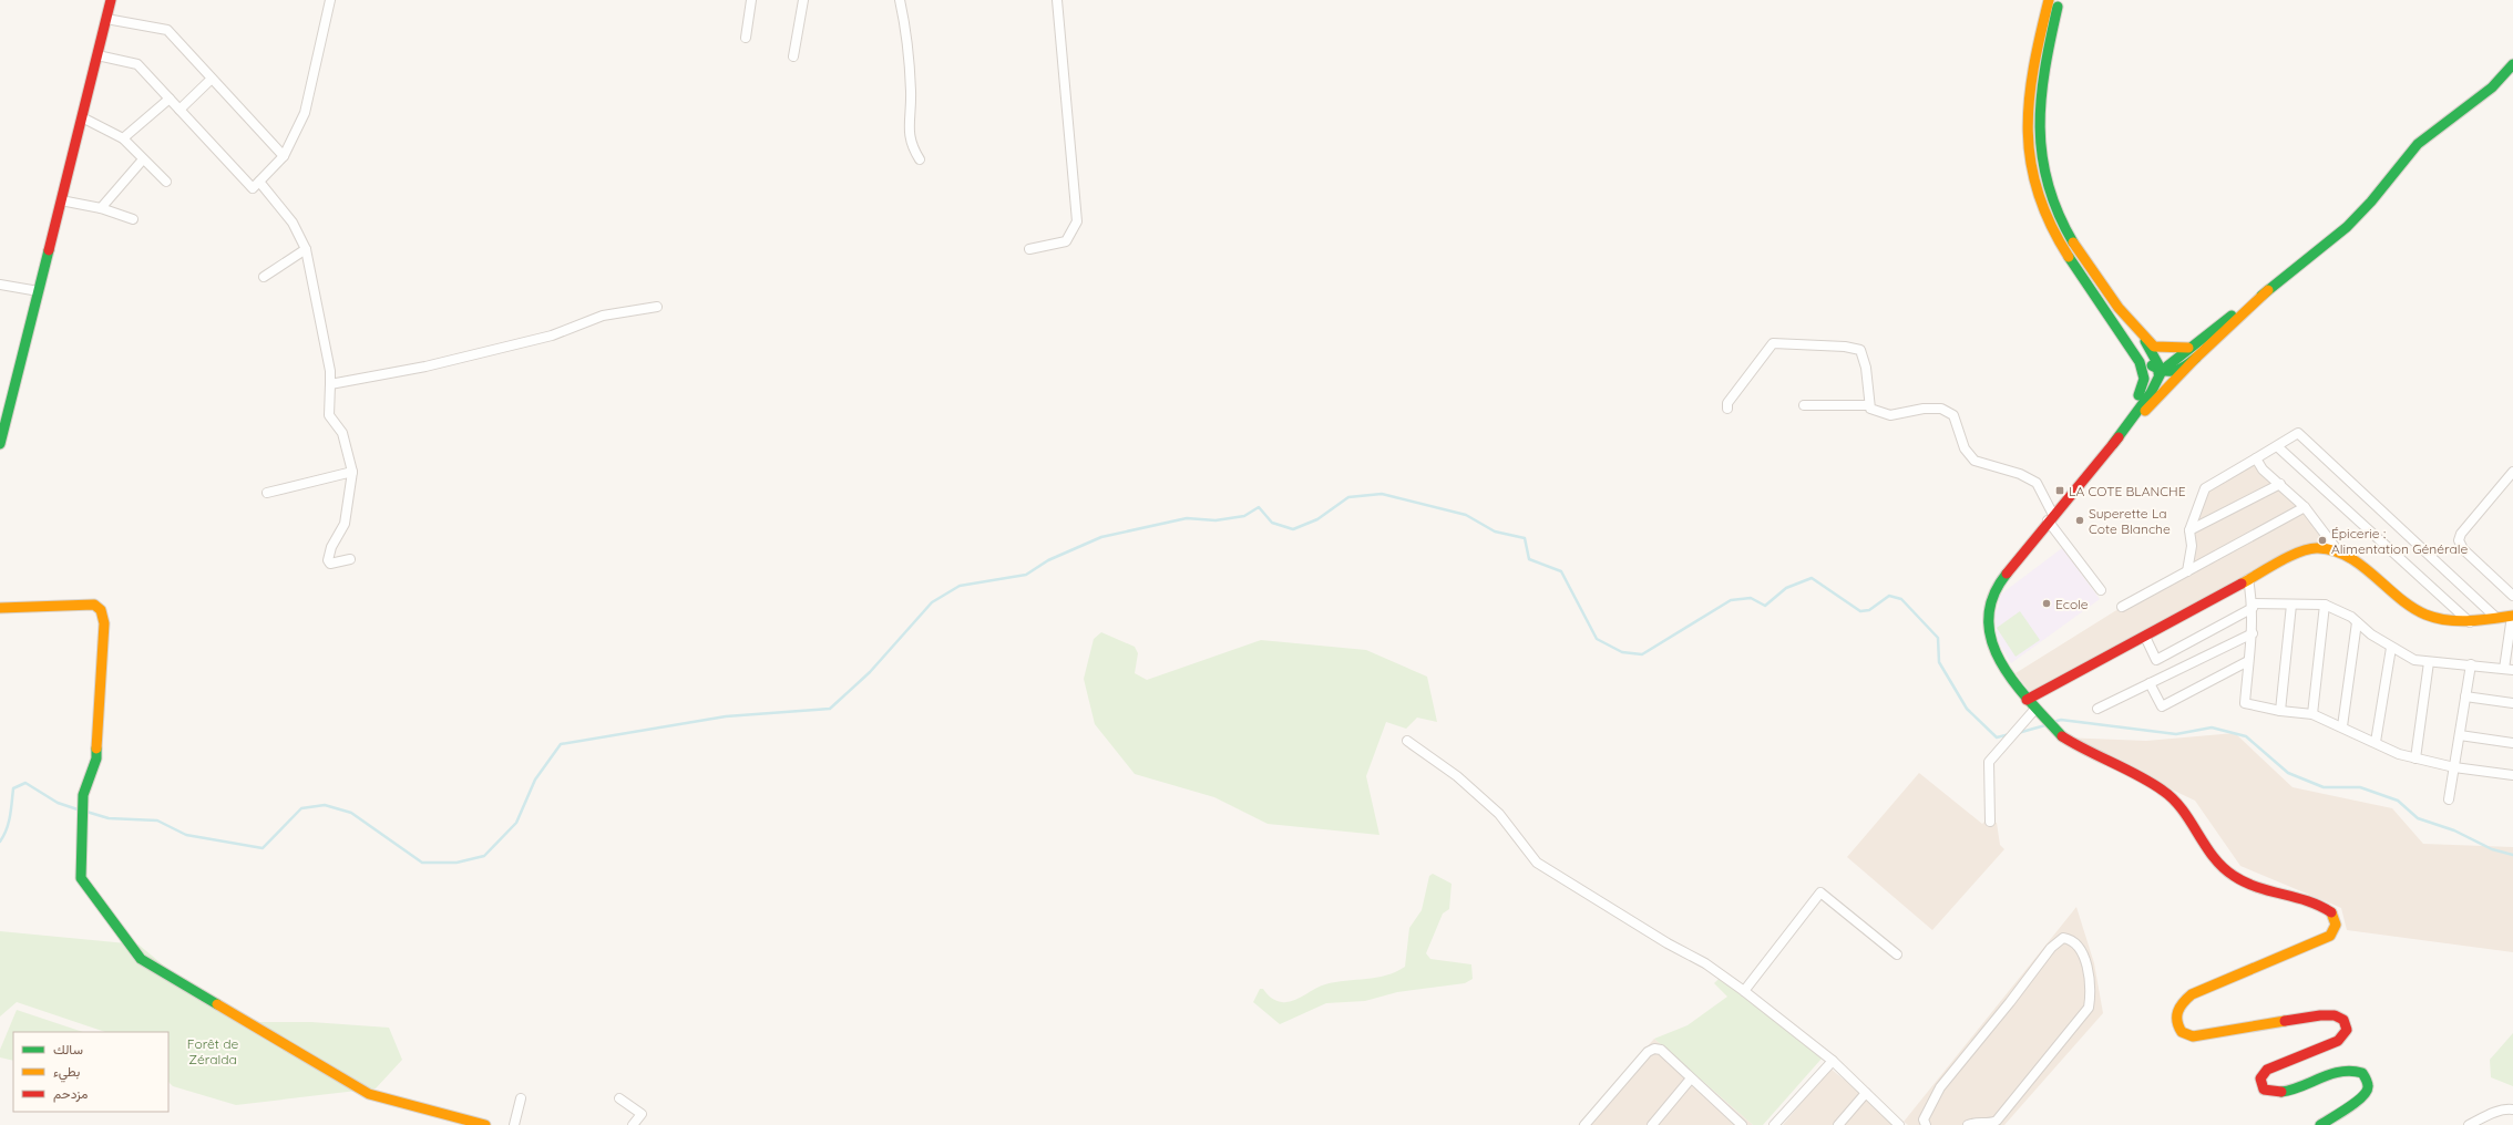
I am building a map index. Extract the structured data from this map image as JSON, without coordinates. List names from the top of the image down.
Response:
{
  "parks": ["Forêt de Zéralda"],
  "places": {
    "transit": ["LA COTE BLANCHE"],
    "other": ["Superette La Cote Blanche", "Épicerie : Alimentation Générale", "Ecole"]
  },
  "legend": ["سالك", "بطيء", "مزدحم"]
}
